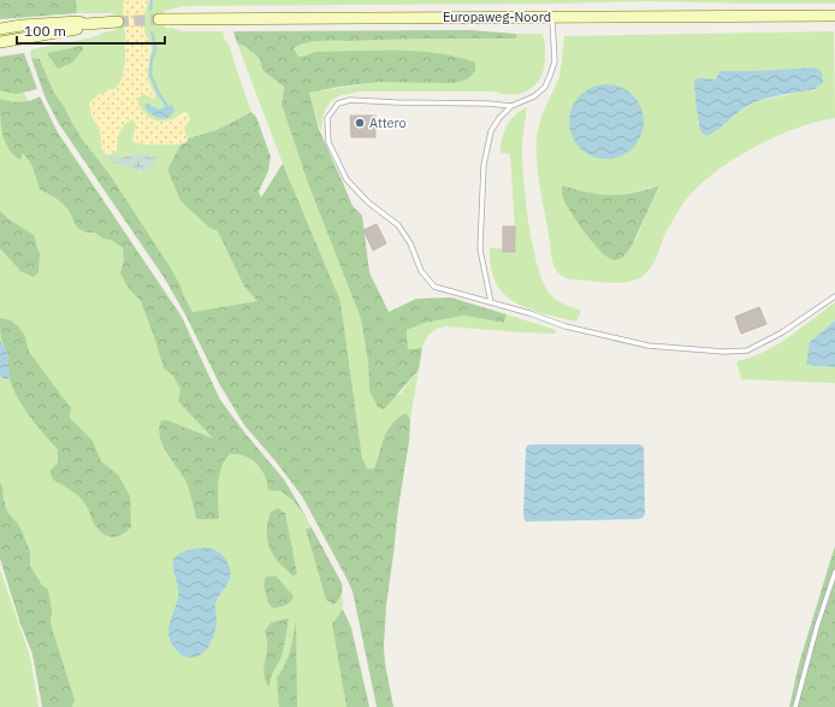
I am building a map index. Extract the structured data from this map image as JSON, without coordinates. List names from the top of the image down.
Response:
{
  "streets": {
    "street": ["Europaweg-Noord"]
  },
  "places": ["Attero"],
  "scale_bar": "100 m"
}
